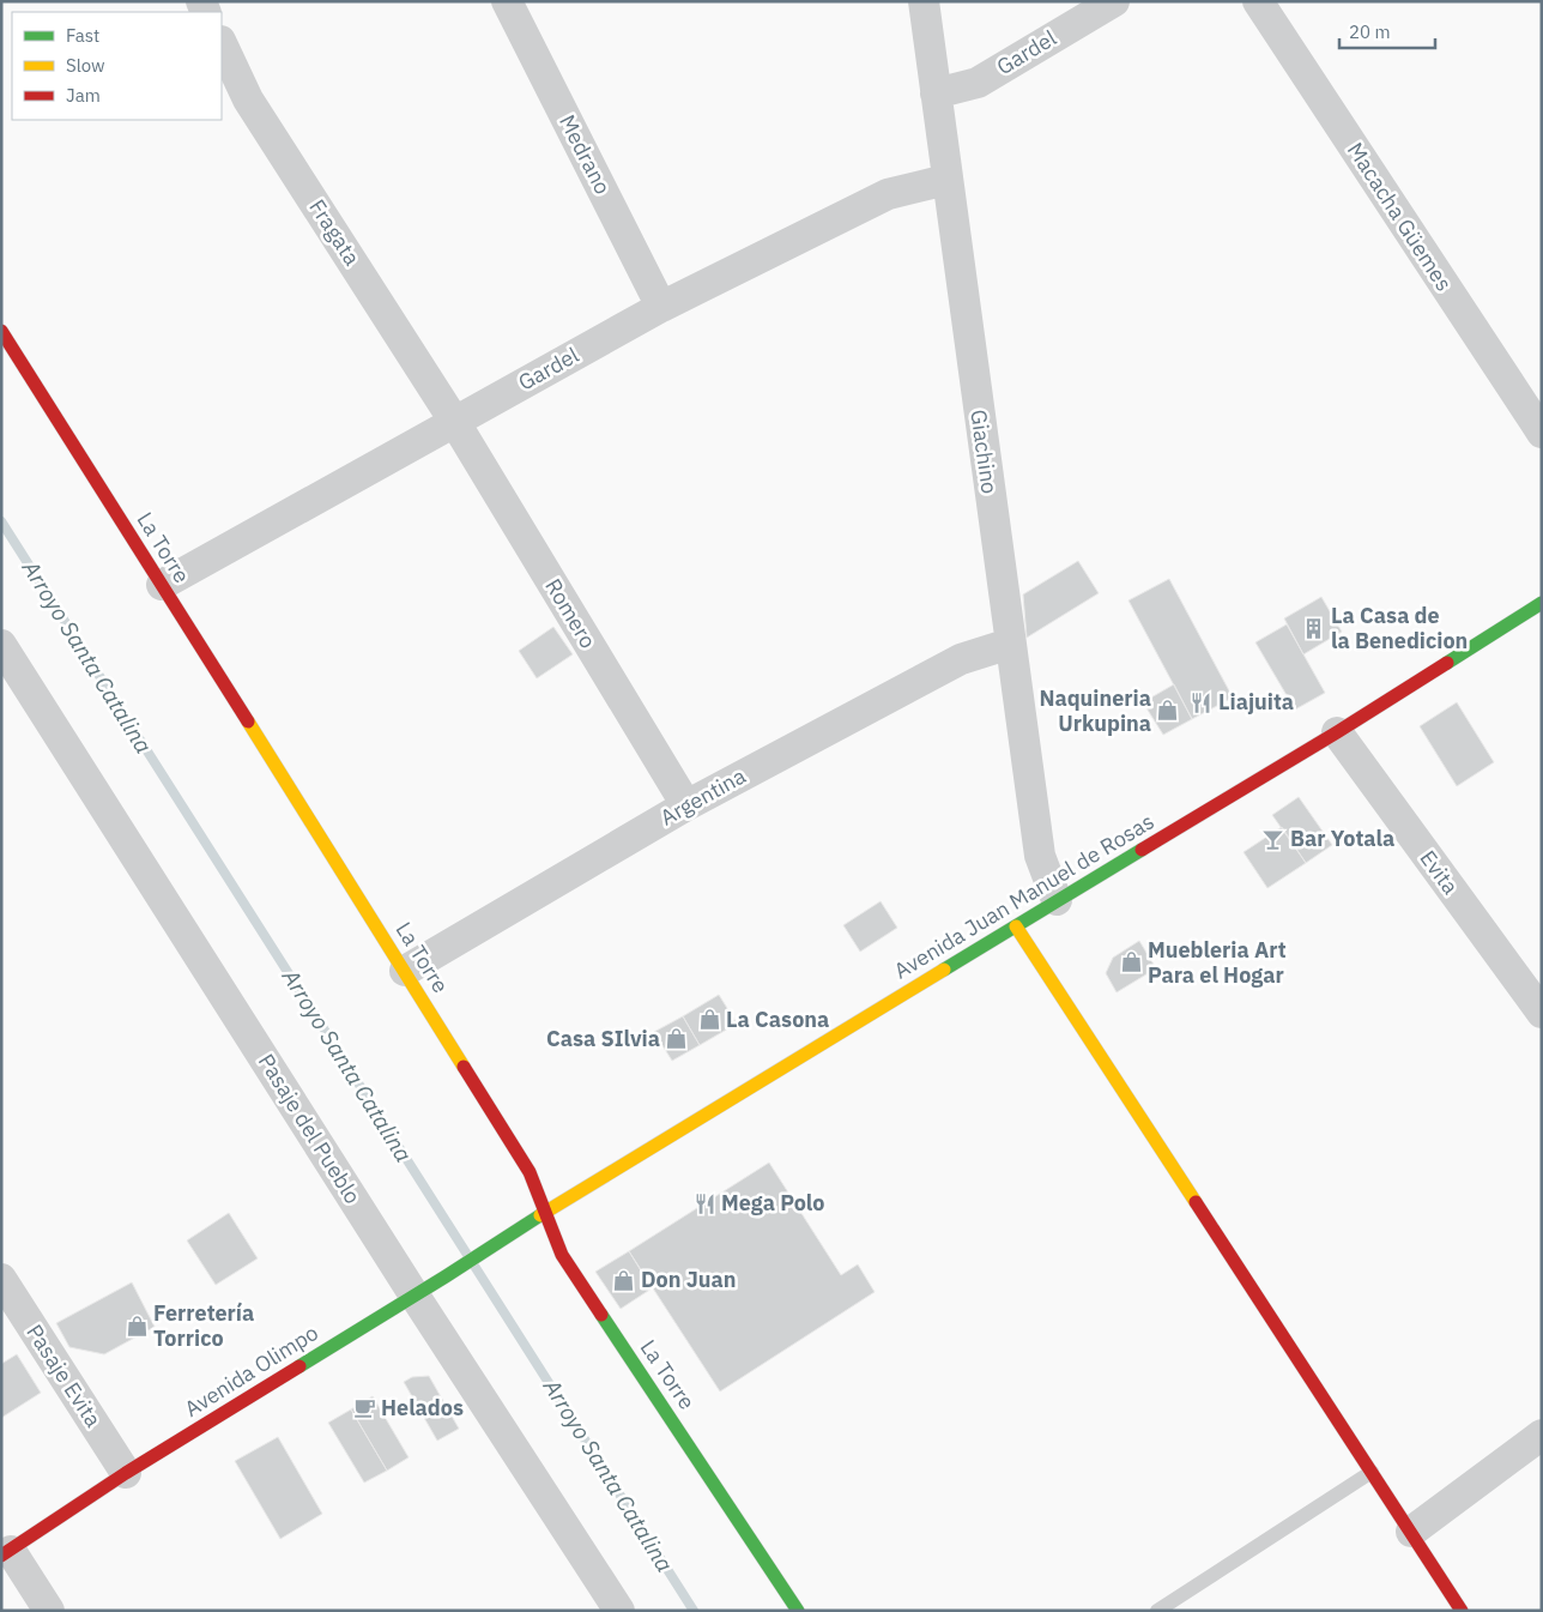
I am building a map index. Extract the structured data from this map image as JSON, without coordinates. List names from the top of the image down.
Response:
{
  "streets": {
    "street": [
      "Gardel",
      "Medrano",
      "Macacha Güemes",
      "Fragata",
      "Giachino",
      "La Torre",
      "Romero",
      "Argentina",
      "Evita",
      "Avenida Juan Manuel de Rosas",
      "Pasaje del Pueblo",
      "Avenida Olimpo",
      "Pasaje Evita"
    ]
  },
  "crossings": [
    ["Gardel", "Medrano"],
    ["Gardel", "Fragata"],
    ["Gardel", "Giachino"],
    ["Gardel", "La Torre"],
    ["Gardel", "Romero"],
    ["Fragata", "Romero"],
    ["Giachino", "Argentina"],
    ["Giachino", "Avenida Juan Manuel de Rosas"],
    ["La Torre", "Argentina"],
    ["La Torre", "Avenida Juan Manuel de Rosas"],
    ["Romero", "Argentina"],
    ["Evita", "Avenida Juan Manuel de Rosas"],
    ["Avenida Juan Manuel de Rosas", "Avenida Olimpo"],
    ["Pasaje del Pueblo", "Avenida Olimpo"],
    ["Avenida Olimpo", "Pasaje Evita"]
  ],
  "water": ["Arroyo Santa Catalina"],
  "places": {
    "building": ["La Casa de la Benedicion"],
    "restaurant": ["Liajuita", "Mega Polo"],
    "shop": [
      "Naquineria Urkupina",
      "Muebleria Art Para el Hogar",
      "La Casona",
      "Casa SIlvia",
      "Don Juan",
      "Ferretería Torrico"
    ],
    "bar": ["Bar Yotala"],
    "cafe": ["Helados"]
  },
  "legend": ["Fast", "Slow", "Jam"],
  "scale_bar": "20 m"
}
